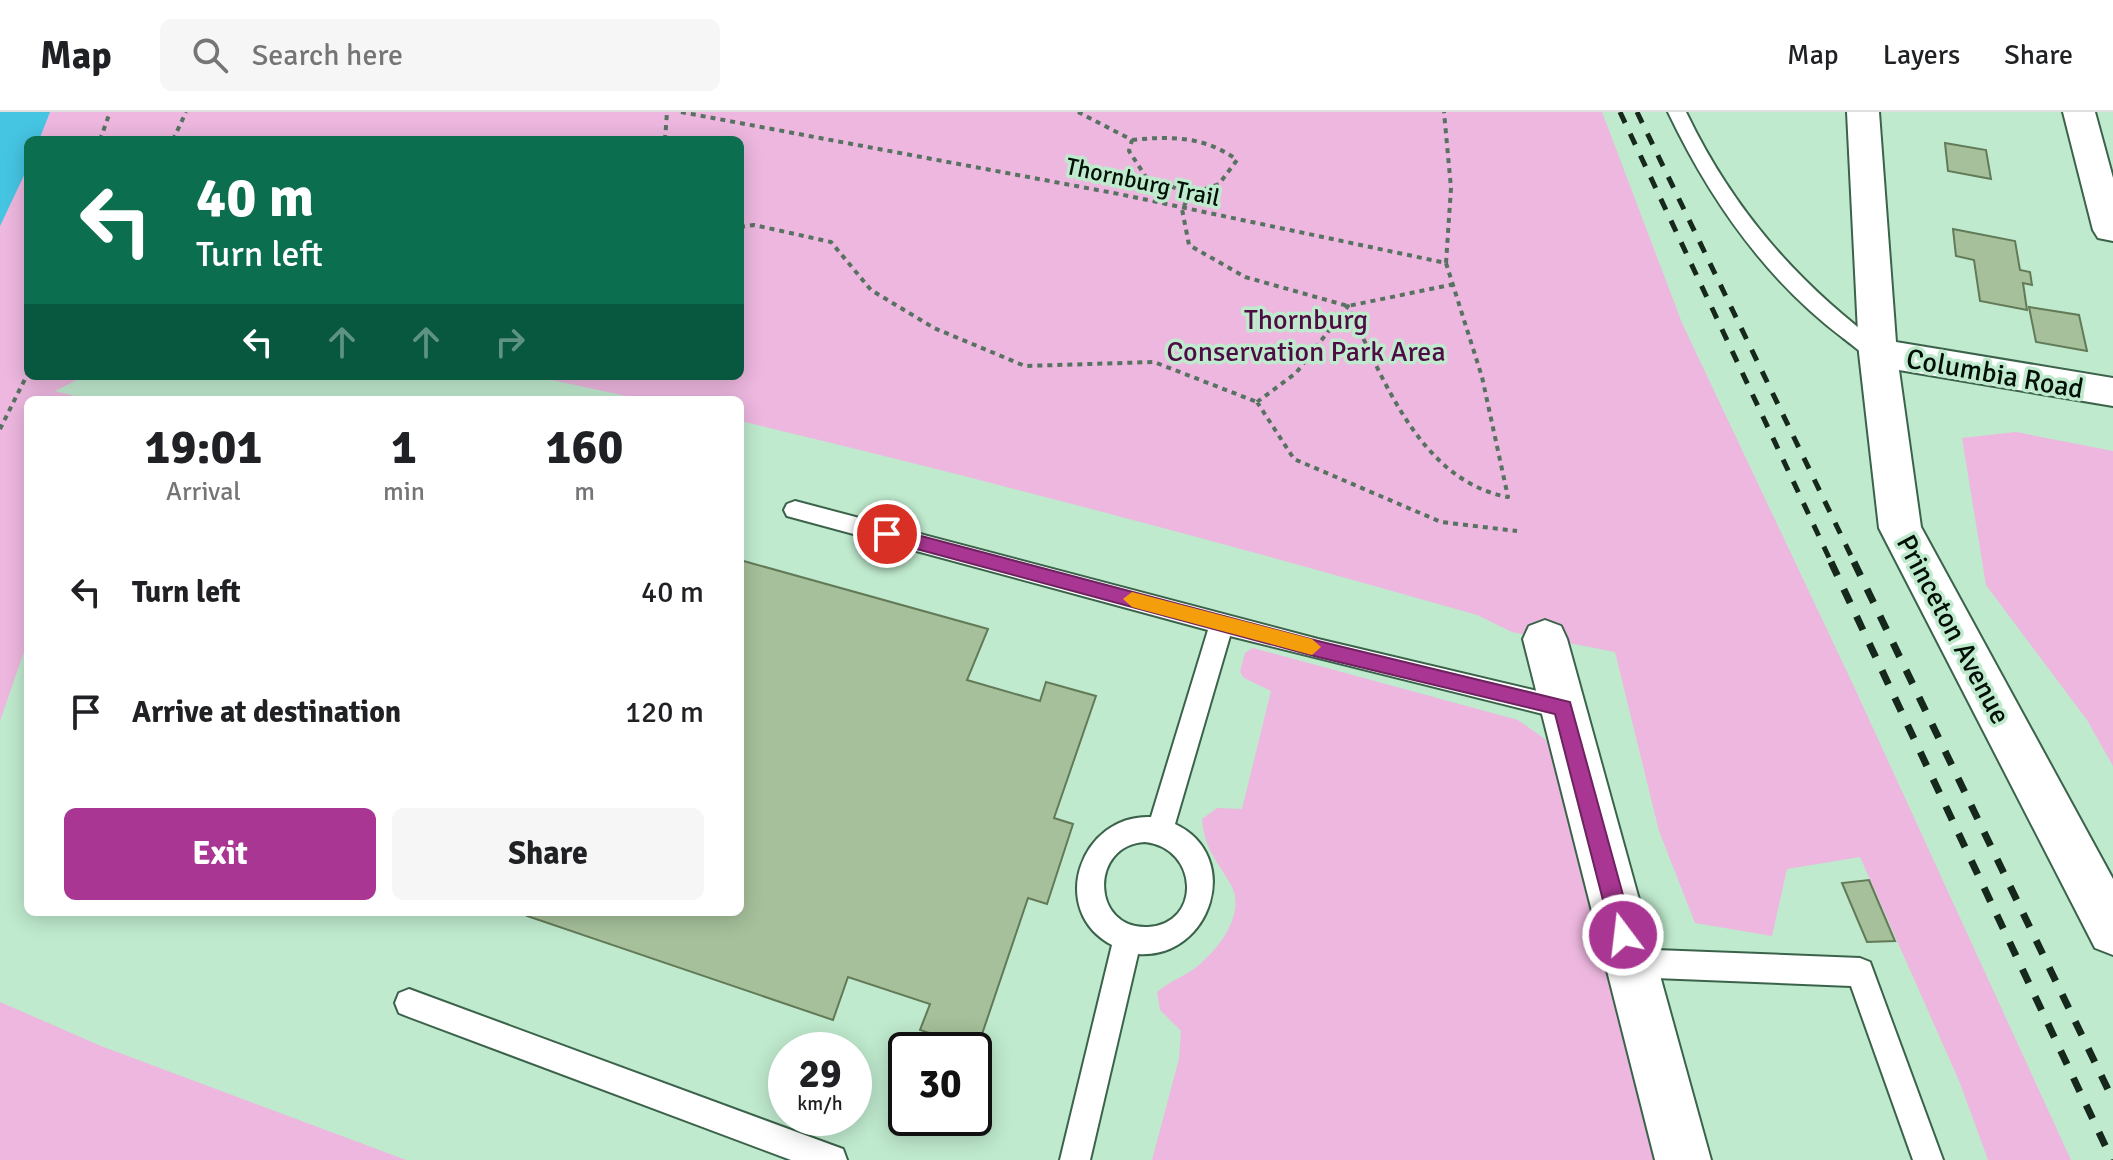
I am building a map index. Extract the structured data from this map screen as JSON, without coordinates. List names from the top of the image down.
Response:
{
  "streets": {
    "street": ["Columbia Road", "Princeton Avenue"],
    "path": ["Thornburg Trail"]
  },
  "crossings": [
    ["Columbia Road", "Princeton Avenue"]
  ],
  "parks": ["Thornburg Conservation Park Area"],
  "page": {
    "header": "Map",
    "search": "Search here",
    "nav": ["Map", "Layers", "Share"],
    "turn": ["40 m", "Turn left"],
    "eta": [
      "19:01",
      "Arrival",
      "1",
      "min",
      "160",
      "m"
    ],
    "list": [
      {
        "name": "Turn left",
        "value": "40 m"
      },
      {
        "name": "Arrive at destination",
        "value": "120 m"
      }
    ],
    "buttons": ["Exit", "Share"],
    "speed": "29 km/h",
    "limit": "30"
  }
}
